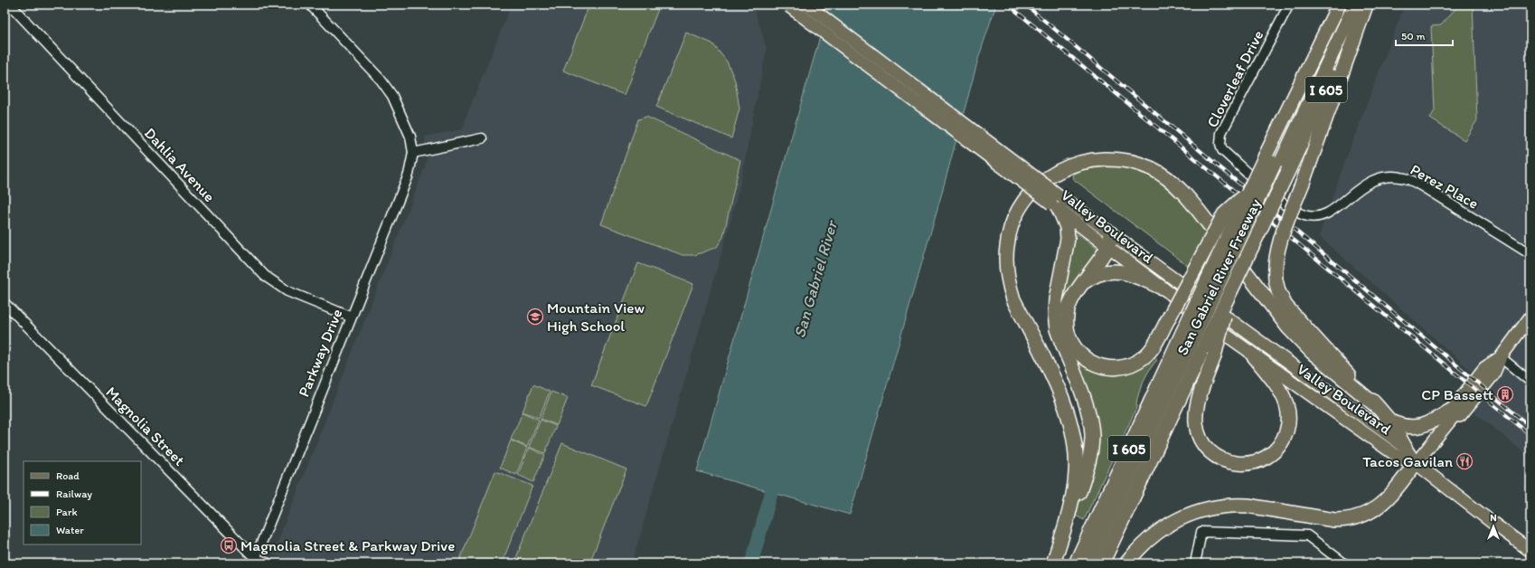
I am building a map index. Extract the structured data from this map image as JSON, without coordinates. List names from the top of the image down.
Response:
{
  "streets": {
    "highway": ["I 605", "San Gabriel River Freeway"],
    "main road": ["Valley Boulevard"],
    "street": [
      "Cloverleaf Drive",
      "Dahlia Avenue",
      "Perez Place",
      "Parkway Drive",
      "Magnolia Street"
    ]
  },
  "crossings": [
    ["Cloverleaf Drive", "Perez Place"],
    ["Dahlia Avenue", "Parkway Drive"],
    ["Parkway Drive", "Magnolia Street"]
  ],
  "water": ["San Gabriel River"],
  "places": {
    "school or university": ["Mountain View High School"],
    "building": ["CP Bassett"],
    "restaurant": ["Tacos Gavilan"],
    "bus stop": ["Magnolia Street & Parkway Drive"]
  },
  "legend": [
    "Road",
    "Railway",
    "Park",
    "Water"
  ],
  "scale_bar": "50 m",
  "north": "top"
}
